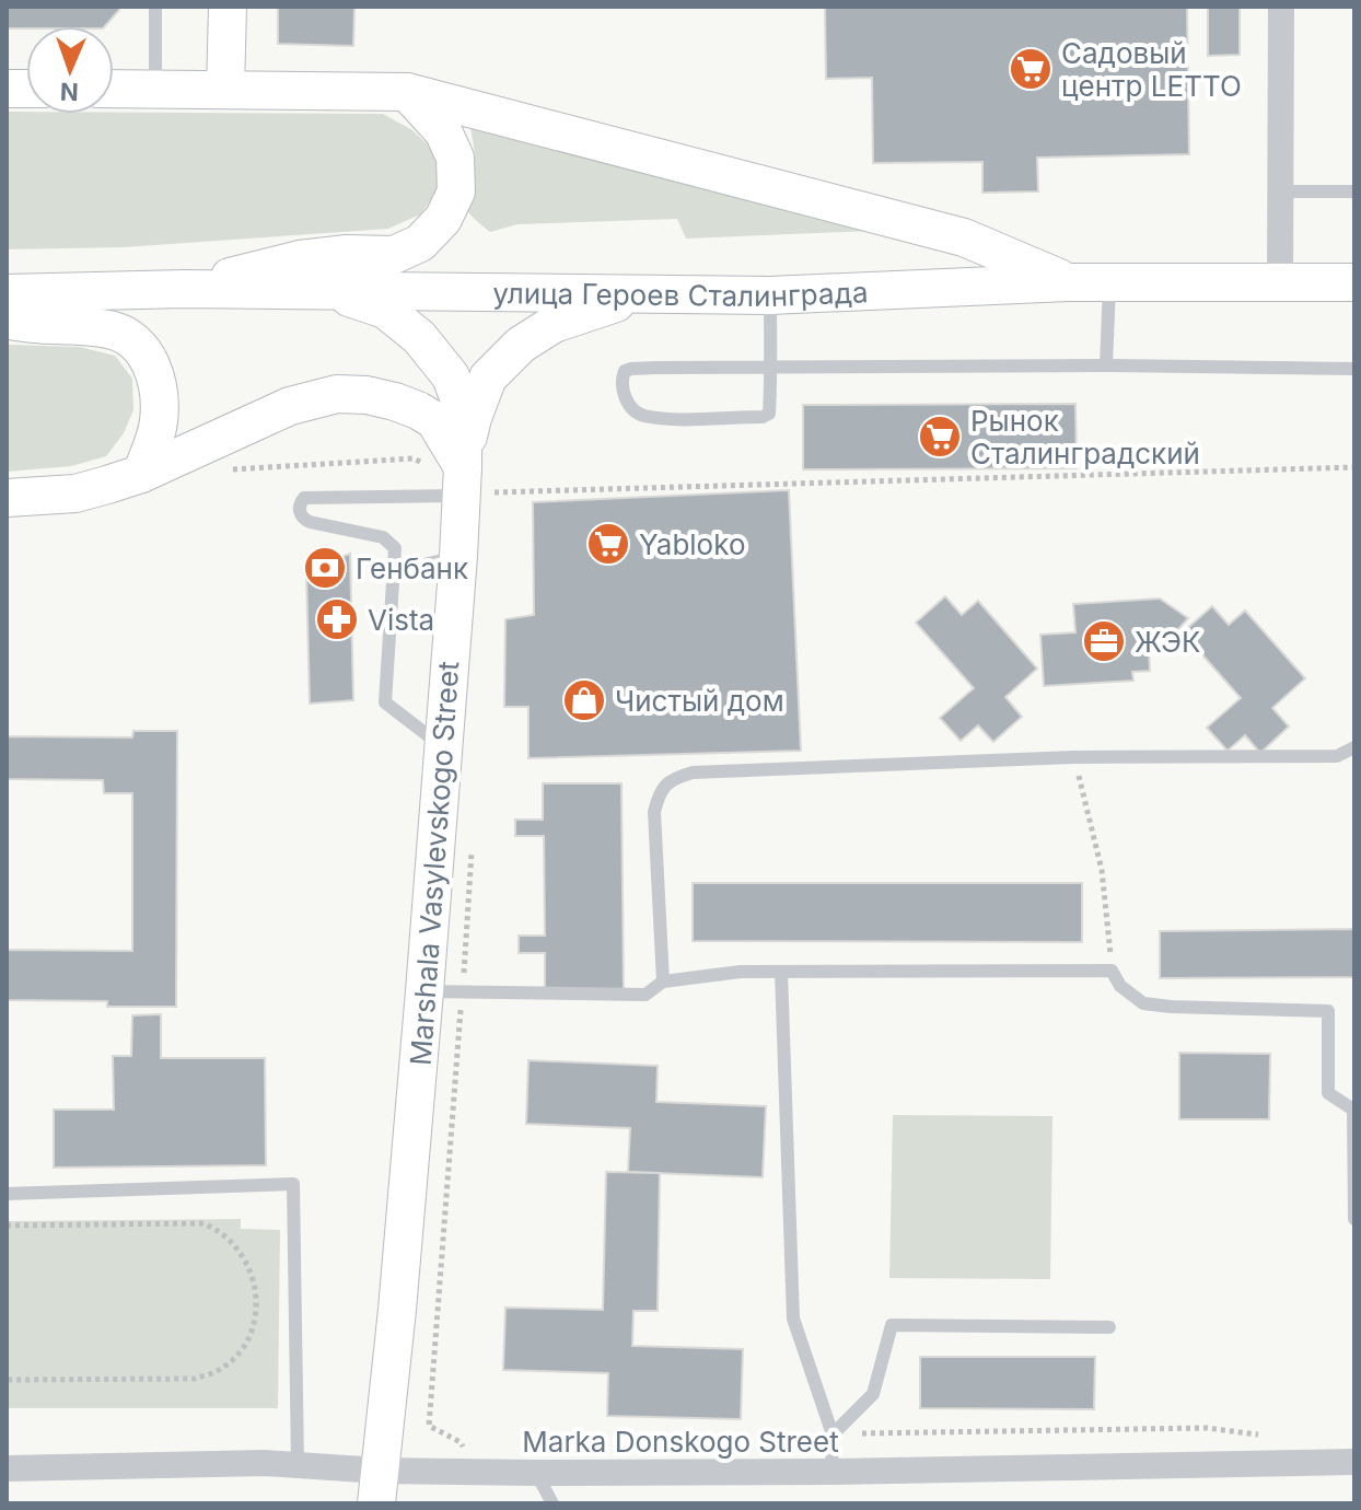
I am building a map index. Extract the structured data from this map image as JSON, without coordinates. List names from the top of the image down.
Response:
{
  "streets": {
    "main road": ["улица Героев Сталинграда", "Marshala Vasylevskogo Street"],
    "street": ["Marka Donskogo Street"]
  },
  "crossings": [
    ["улица Героев Сталинграда", "Marshala Vasylevskogo Street"],
    ["Marshala Vasylevskogo Street", "Marka Donskogo Street"]
  ],
  "places": {
    "supermarket": ["Садовый центр LETTO", "Рынок Сталинградский", "Yabloko"],
    "bank": ["Генбанк"],
    "pharmacy": ["Vista"],
    "office": ["ЖЭК"],
    "shop": ["Чистый дом"]
  },
  "north": "bottom"
}
